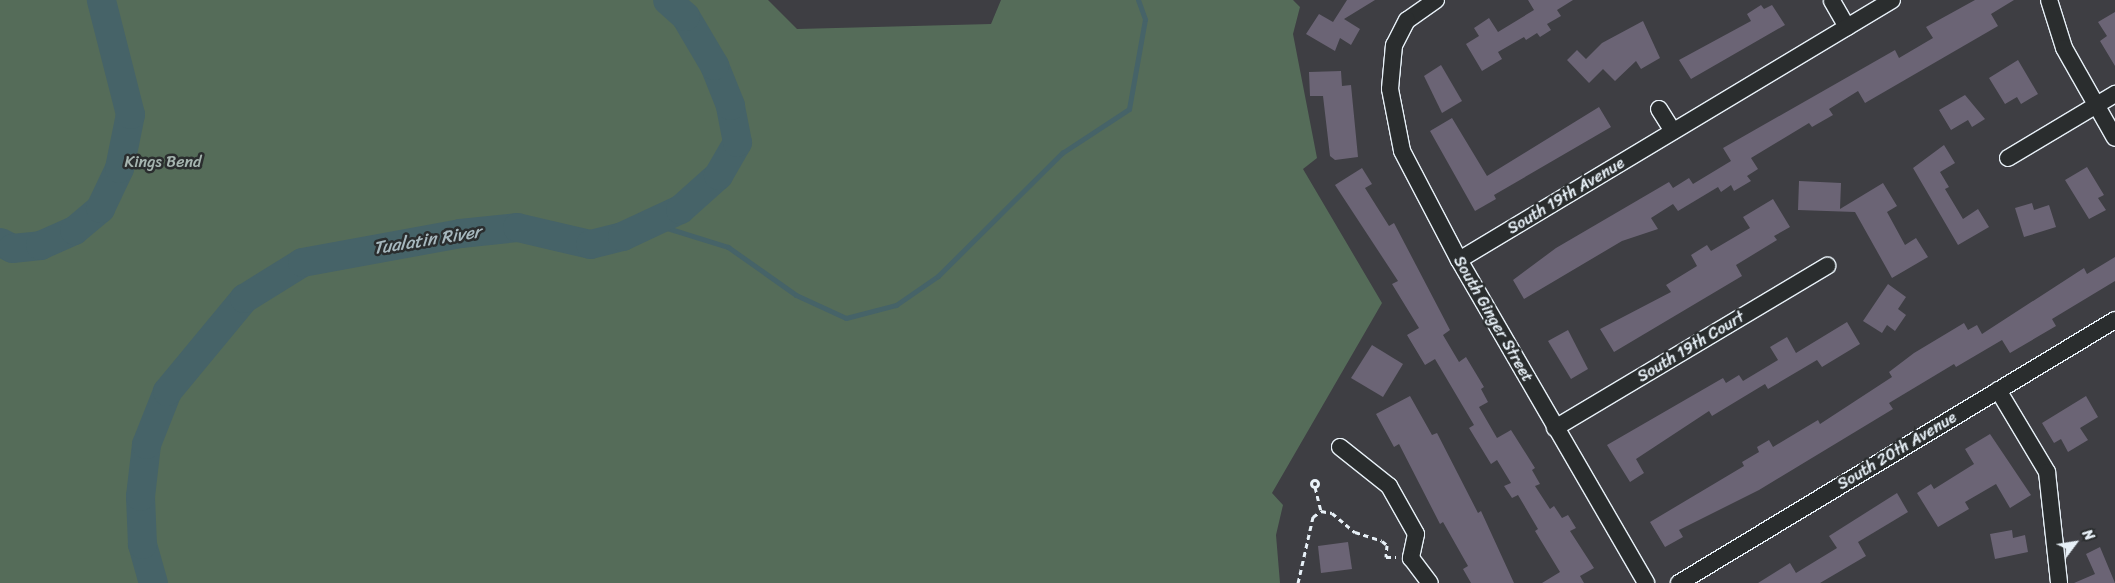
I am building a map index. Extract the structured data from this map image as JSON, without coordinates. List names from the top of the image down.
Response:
{
  "streets": {
    "street": [
      "South 19th Avenue",
      "South Ginger Street",
      "South 19th Court",
      "South 20th Avenue"
    ]
  },
  "crossings": [
    ["South 19th Avenue", "South Ginger Street"],
    ["South Ginger Street", "South 19th Court"]
  ],
  "water": ["Tualatin River"],
  "parks": ["Kings Bend"],
  "north": "top right"
}
